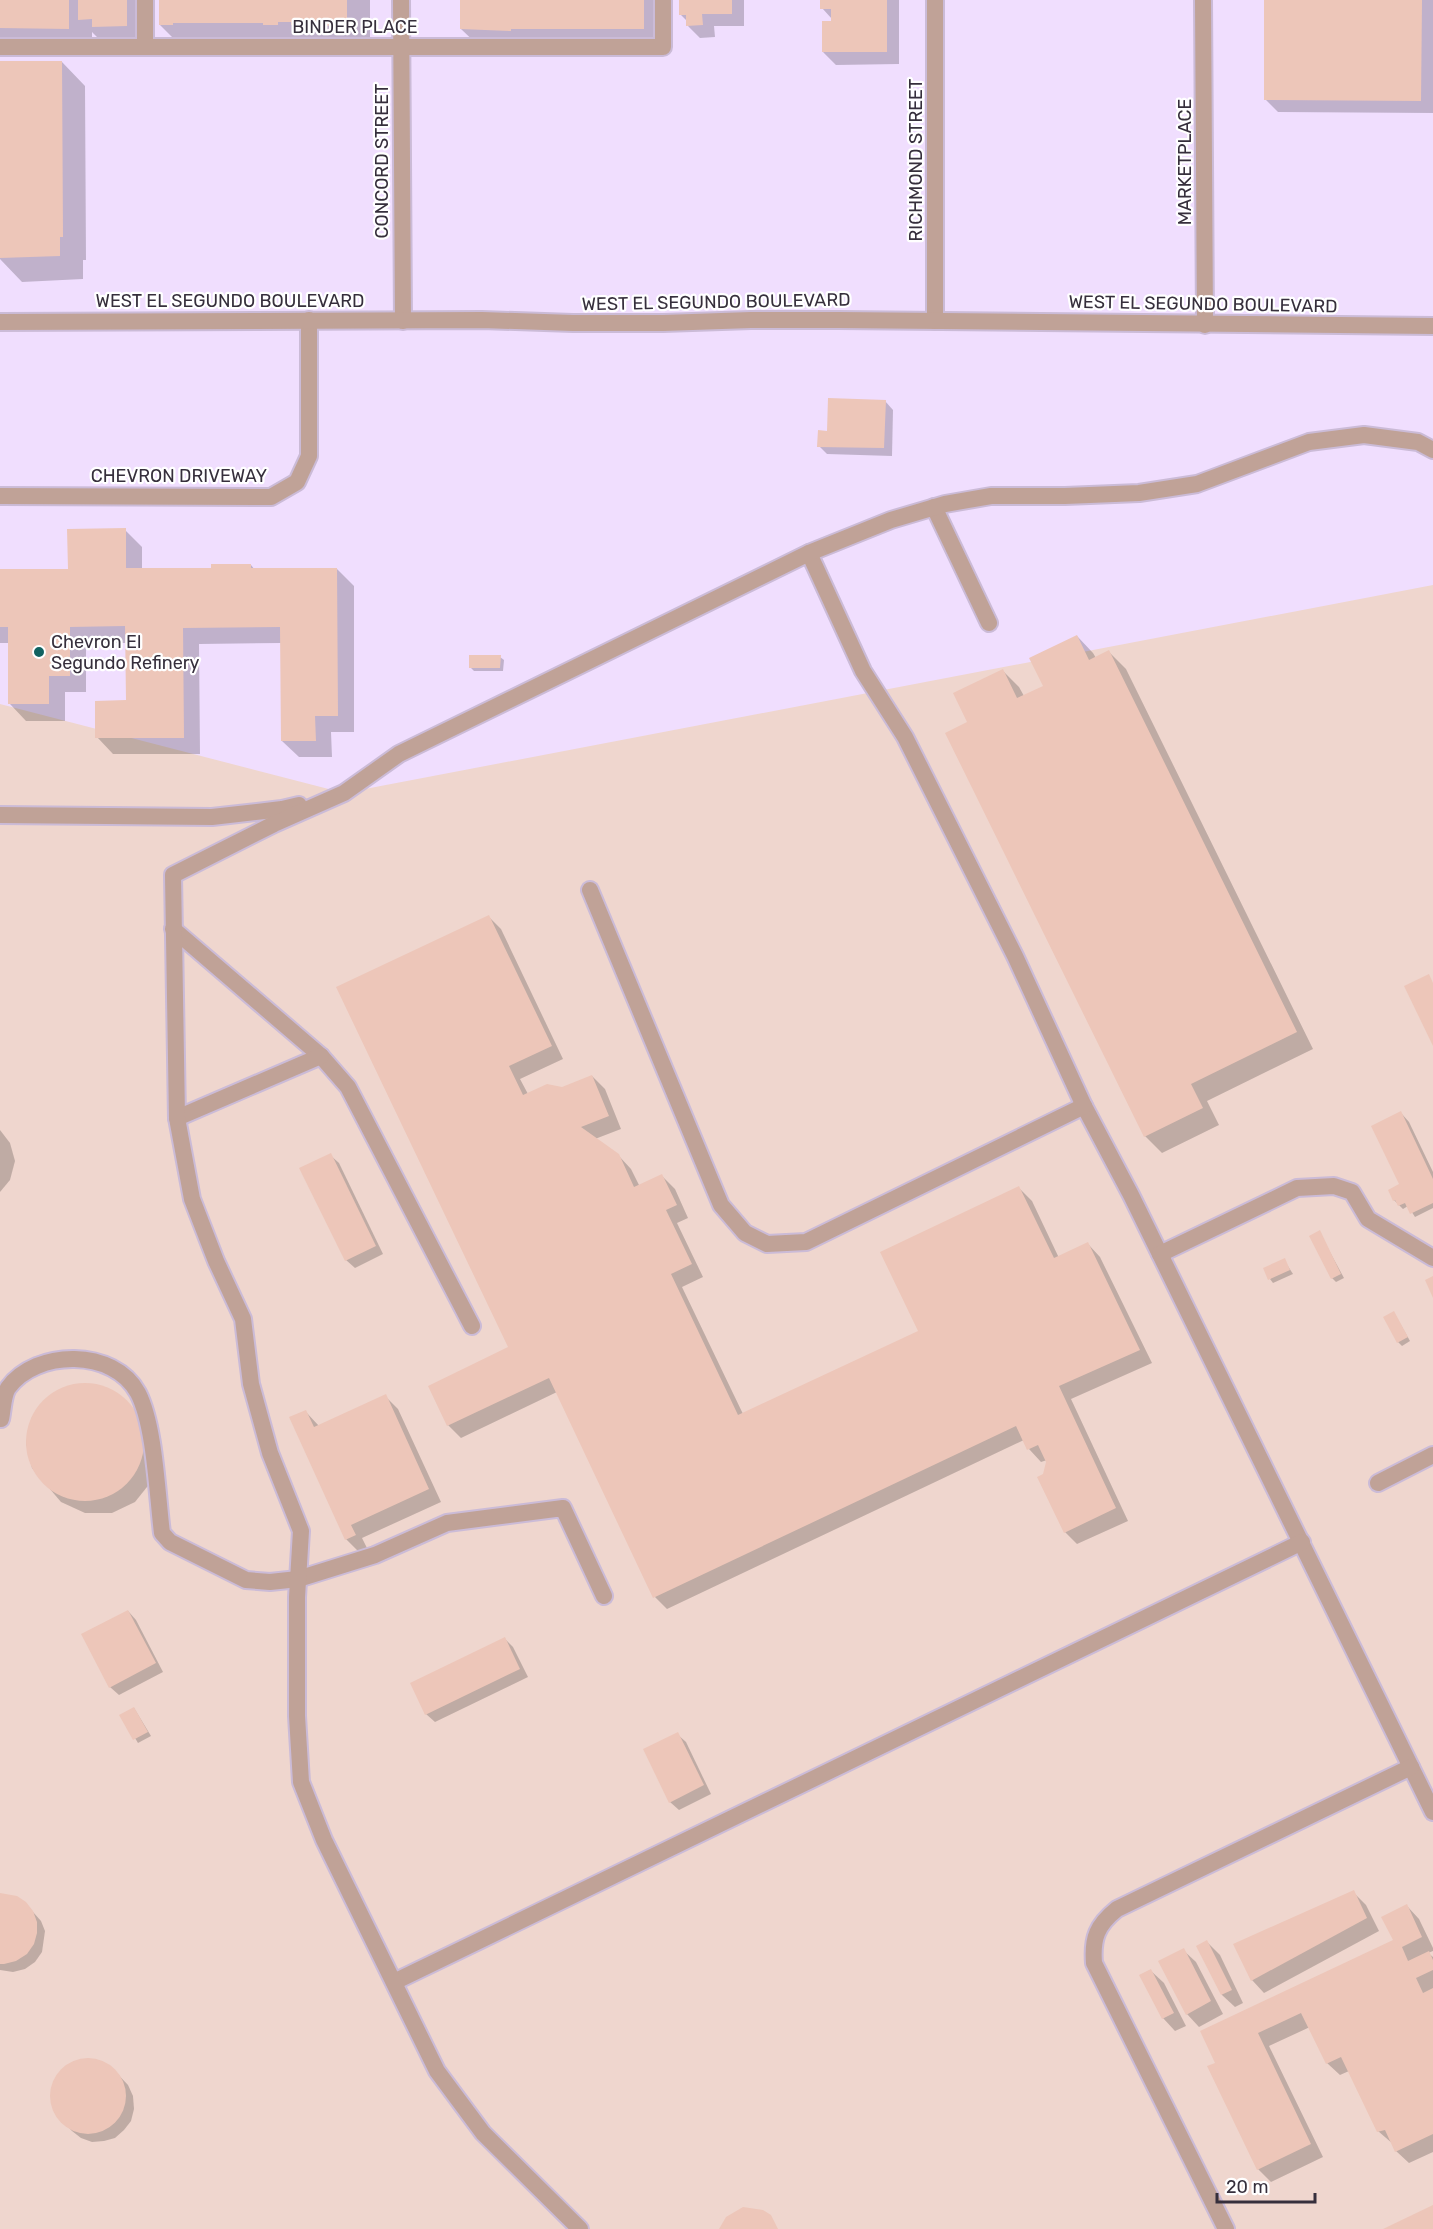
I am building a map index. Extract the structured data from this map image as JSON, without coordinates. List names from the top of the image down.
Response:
{
  "streets": {
    "street": [
      "BINDER PLACE",
      "RICHMOND STREET",
      "CONCORD STREET",
      "MARKETPLACE",
      "WEST EL SEGUNDO BOULEVARD",
      "CHEVRON DRIVEWAY"
    ]
  },
  "crossings": [
    ["BINDER PLACE", "CONCORD STREET"],
    ["RICHMOND STREET", "WEST EL SEGUNDO BOULEVARD"],
    ["CONCORD STREET", "WEST EL SEGUNDO BOULEVARD"],
    ["MARKETPLACE", "WEST EL SEGUNDO BOULEVARD"],
    ["WEST EL SEGUNDO BOULEVARD", "CHEVRON DRIVEWAY"]
  ],
  "places": ["Chevron El Segundo Refinery"],
  "scale_bar": "20 m"
}
